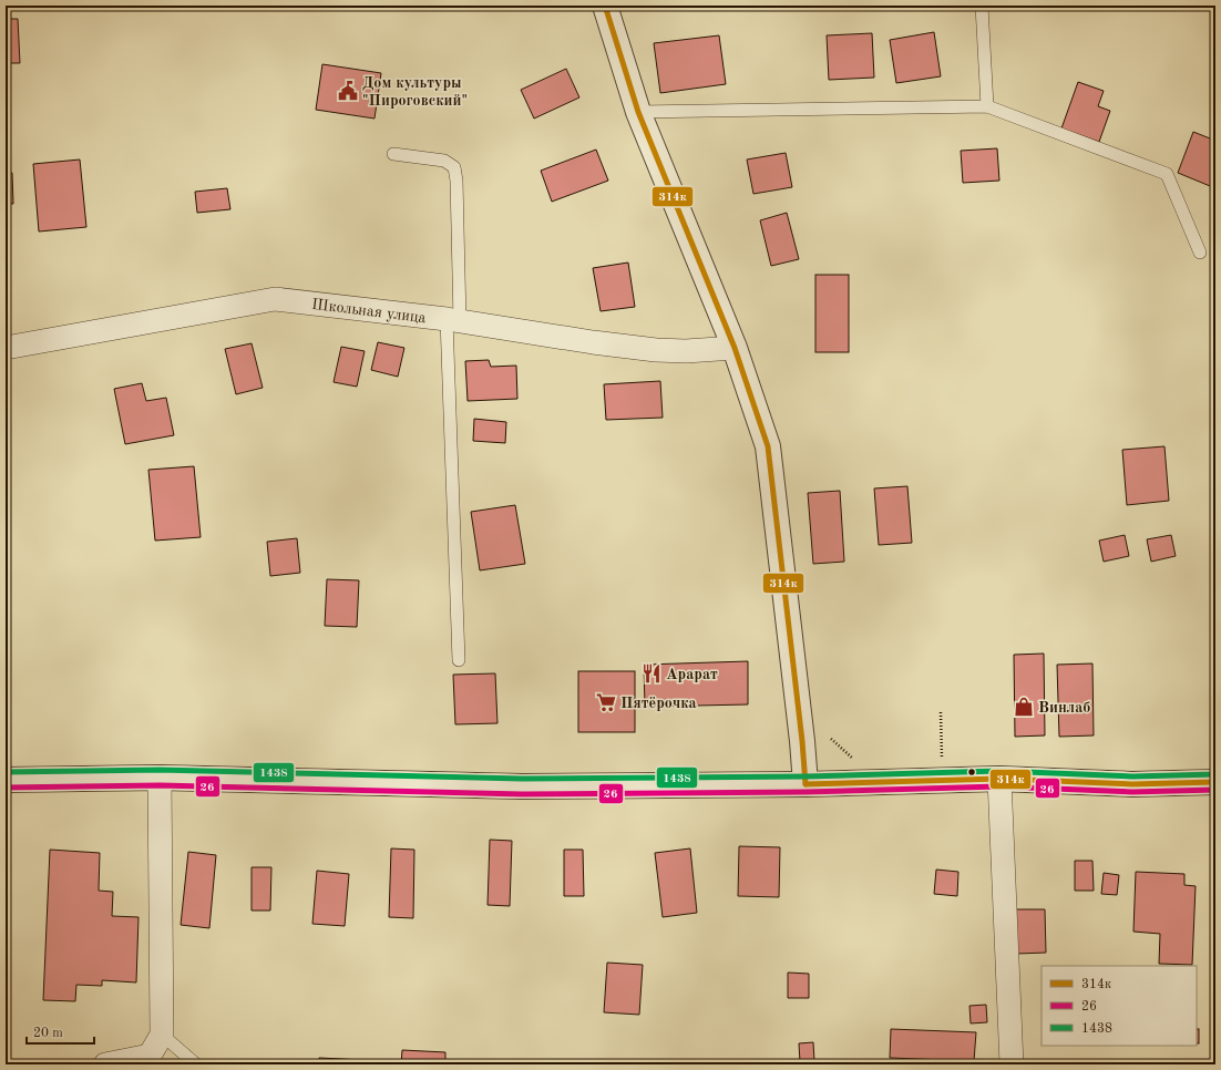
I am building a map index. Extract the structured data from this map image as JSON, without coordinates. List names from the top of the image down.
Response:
{
  "streets": {
    "street": ["Школьная улица"]
  },
  "places": {
    "public building": ["Дом культуры \"Пироговский\""],
    "restaurant": ["Арарат"],
    "supermarket": ["Пятёрочка"],
    "shop": ["Винлаб"]
  },
  "lines": ["transit line 314к", "transit line 1438", "transit line 26"],
  "legend": ["314к", "26", "1438"],
  "scale_bar": "20 m"
}
